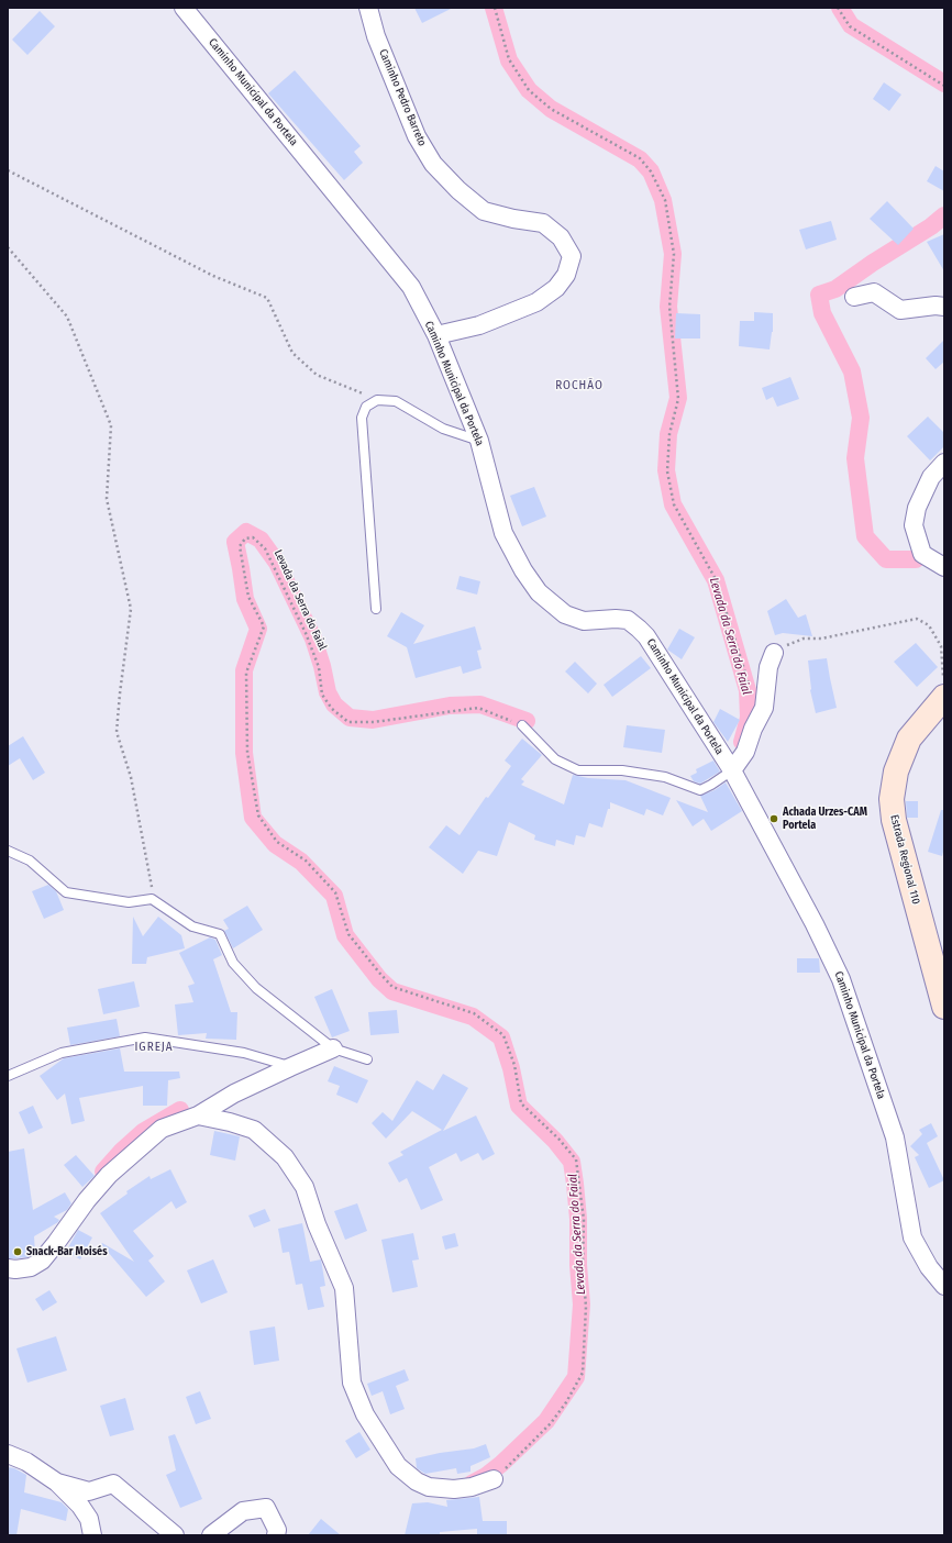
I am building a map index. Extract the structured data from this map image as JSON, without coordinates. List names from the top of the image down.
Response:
{
  "streets": {
    "main road": ["Estrada Regional 110"],
    "street": ["Caminho Municipal da Portela", "Caminho Pedro Barreto"],
    "path": ["Levada da Serra do Faial"]
  },
  "crossings": [
    ["Caminho Municipal da Portela", "Caminho Pedro Barreto"]
  ],
  "districts": ["ROCHÃO", "IGREJA"],
  "water": ["Levada da Serra do Faial"],
  "places": ["Achada Urzes-CAM Portela", "Snack-Bar Moisés"]
}
